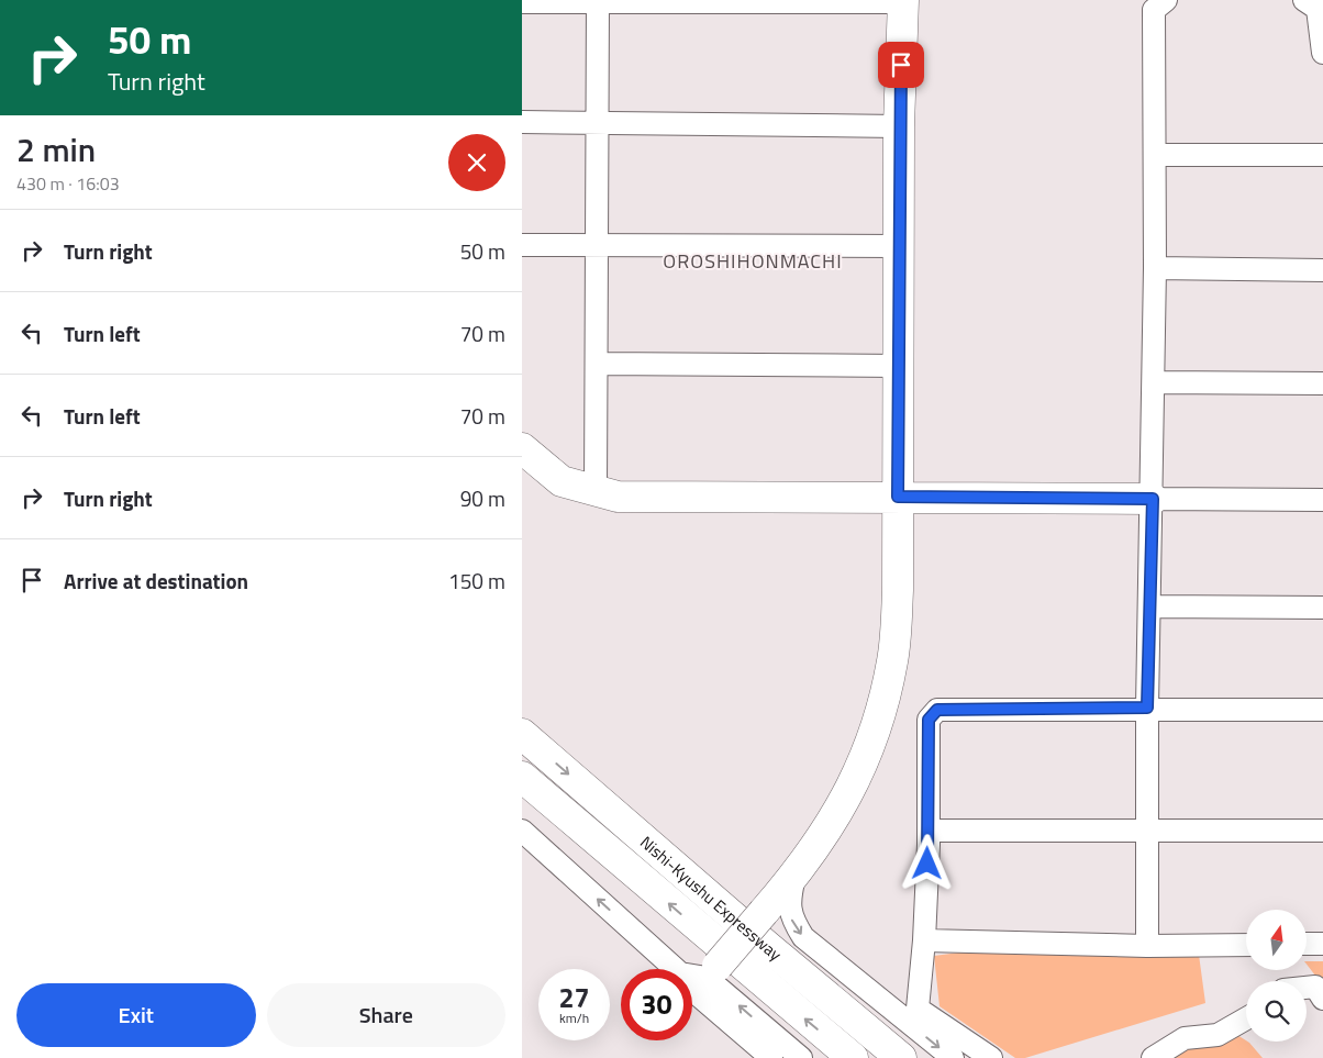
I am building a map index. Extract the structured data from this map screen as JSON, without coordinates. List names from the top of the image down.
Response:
{
  "streets": {
    "main road": ["Nishi-Kyushu Expressway"]
  },
  "districts": ["OROSHIHONMACHI"],
  "north": "top",
  "page": {
    "turn": ["50 m", "Turn right"],
    "heading": ["2 min", "430 m · 16:03"],
    "list": [
      {
        "name": "Turn right",
        "value": "50 m"
      },
      {
        "name": "Turn left",
        "value": "70 m"
      },
      {
        "name": "Turn left",
        "value": "70 m"
      },
      {
        "name": "Turn right",
        "value": "90 m"
      },
      {
        "name": "Arrive at destination",
        "value": "150 m"
      }
    ],
    "speed": "27 km/h",
    "limit": "30",
    "buttons": ["Exit", "Share"]
  }
}
